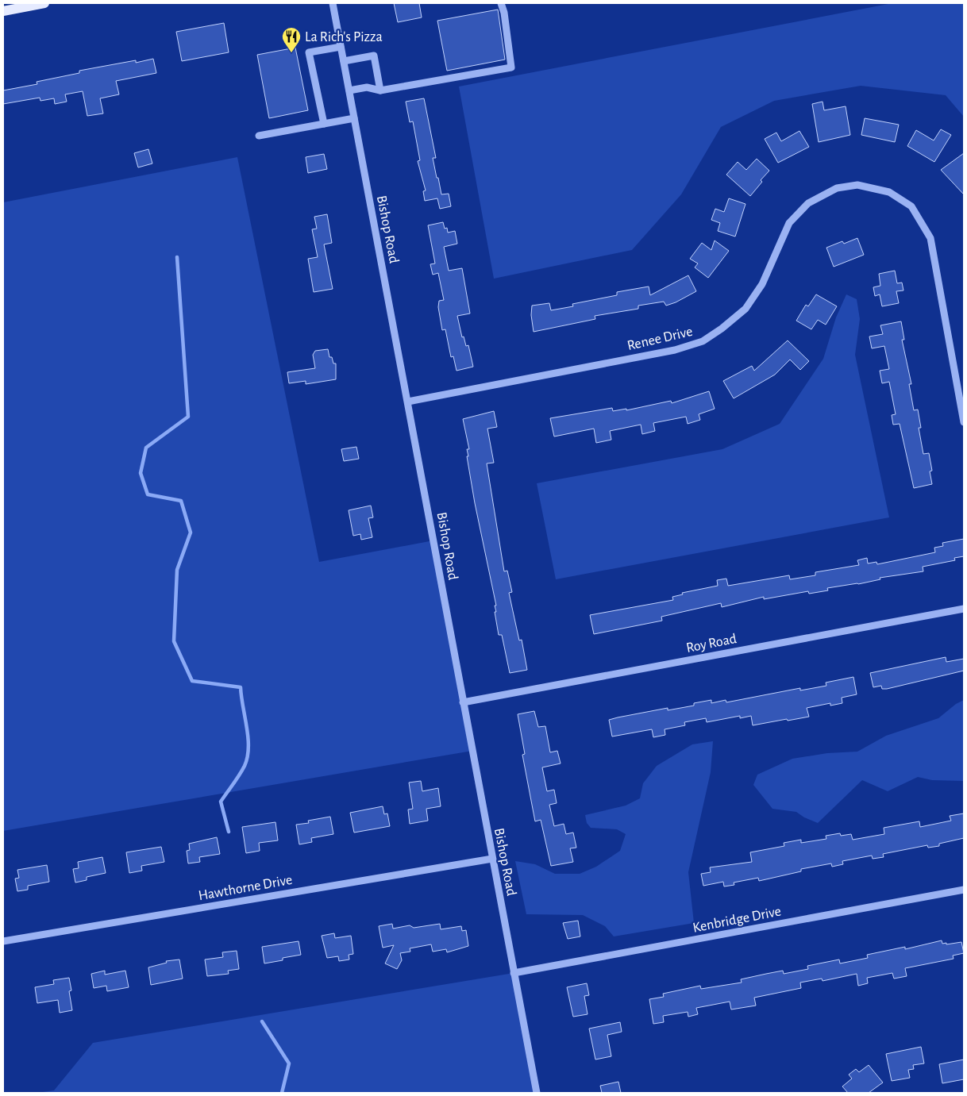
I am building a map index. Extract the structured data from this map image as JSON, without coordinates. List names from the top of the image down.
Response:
{
  "streets": {
    "street": [
      "Bishop Road",
      "Renee Drive",
      "Roy Road",
      "Hawthorne Drive",
      "Kenbridge Drive"
    ]
  },
  "crossings": [
    ["Bishop Road", "Renee Drive"],
    ["Bishop Road", "Roy Road"],
    ["Bishop Road", "Hawthorne Drive"],
    ["Bishop Road", "Kenbridge Drive"]
  ],
  "places": {
    "restaurant": ["La Rich's Pizza"]
  }
}
